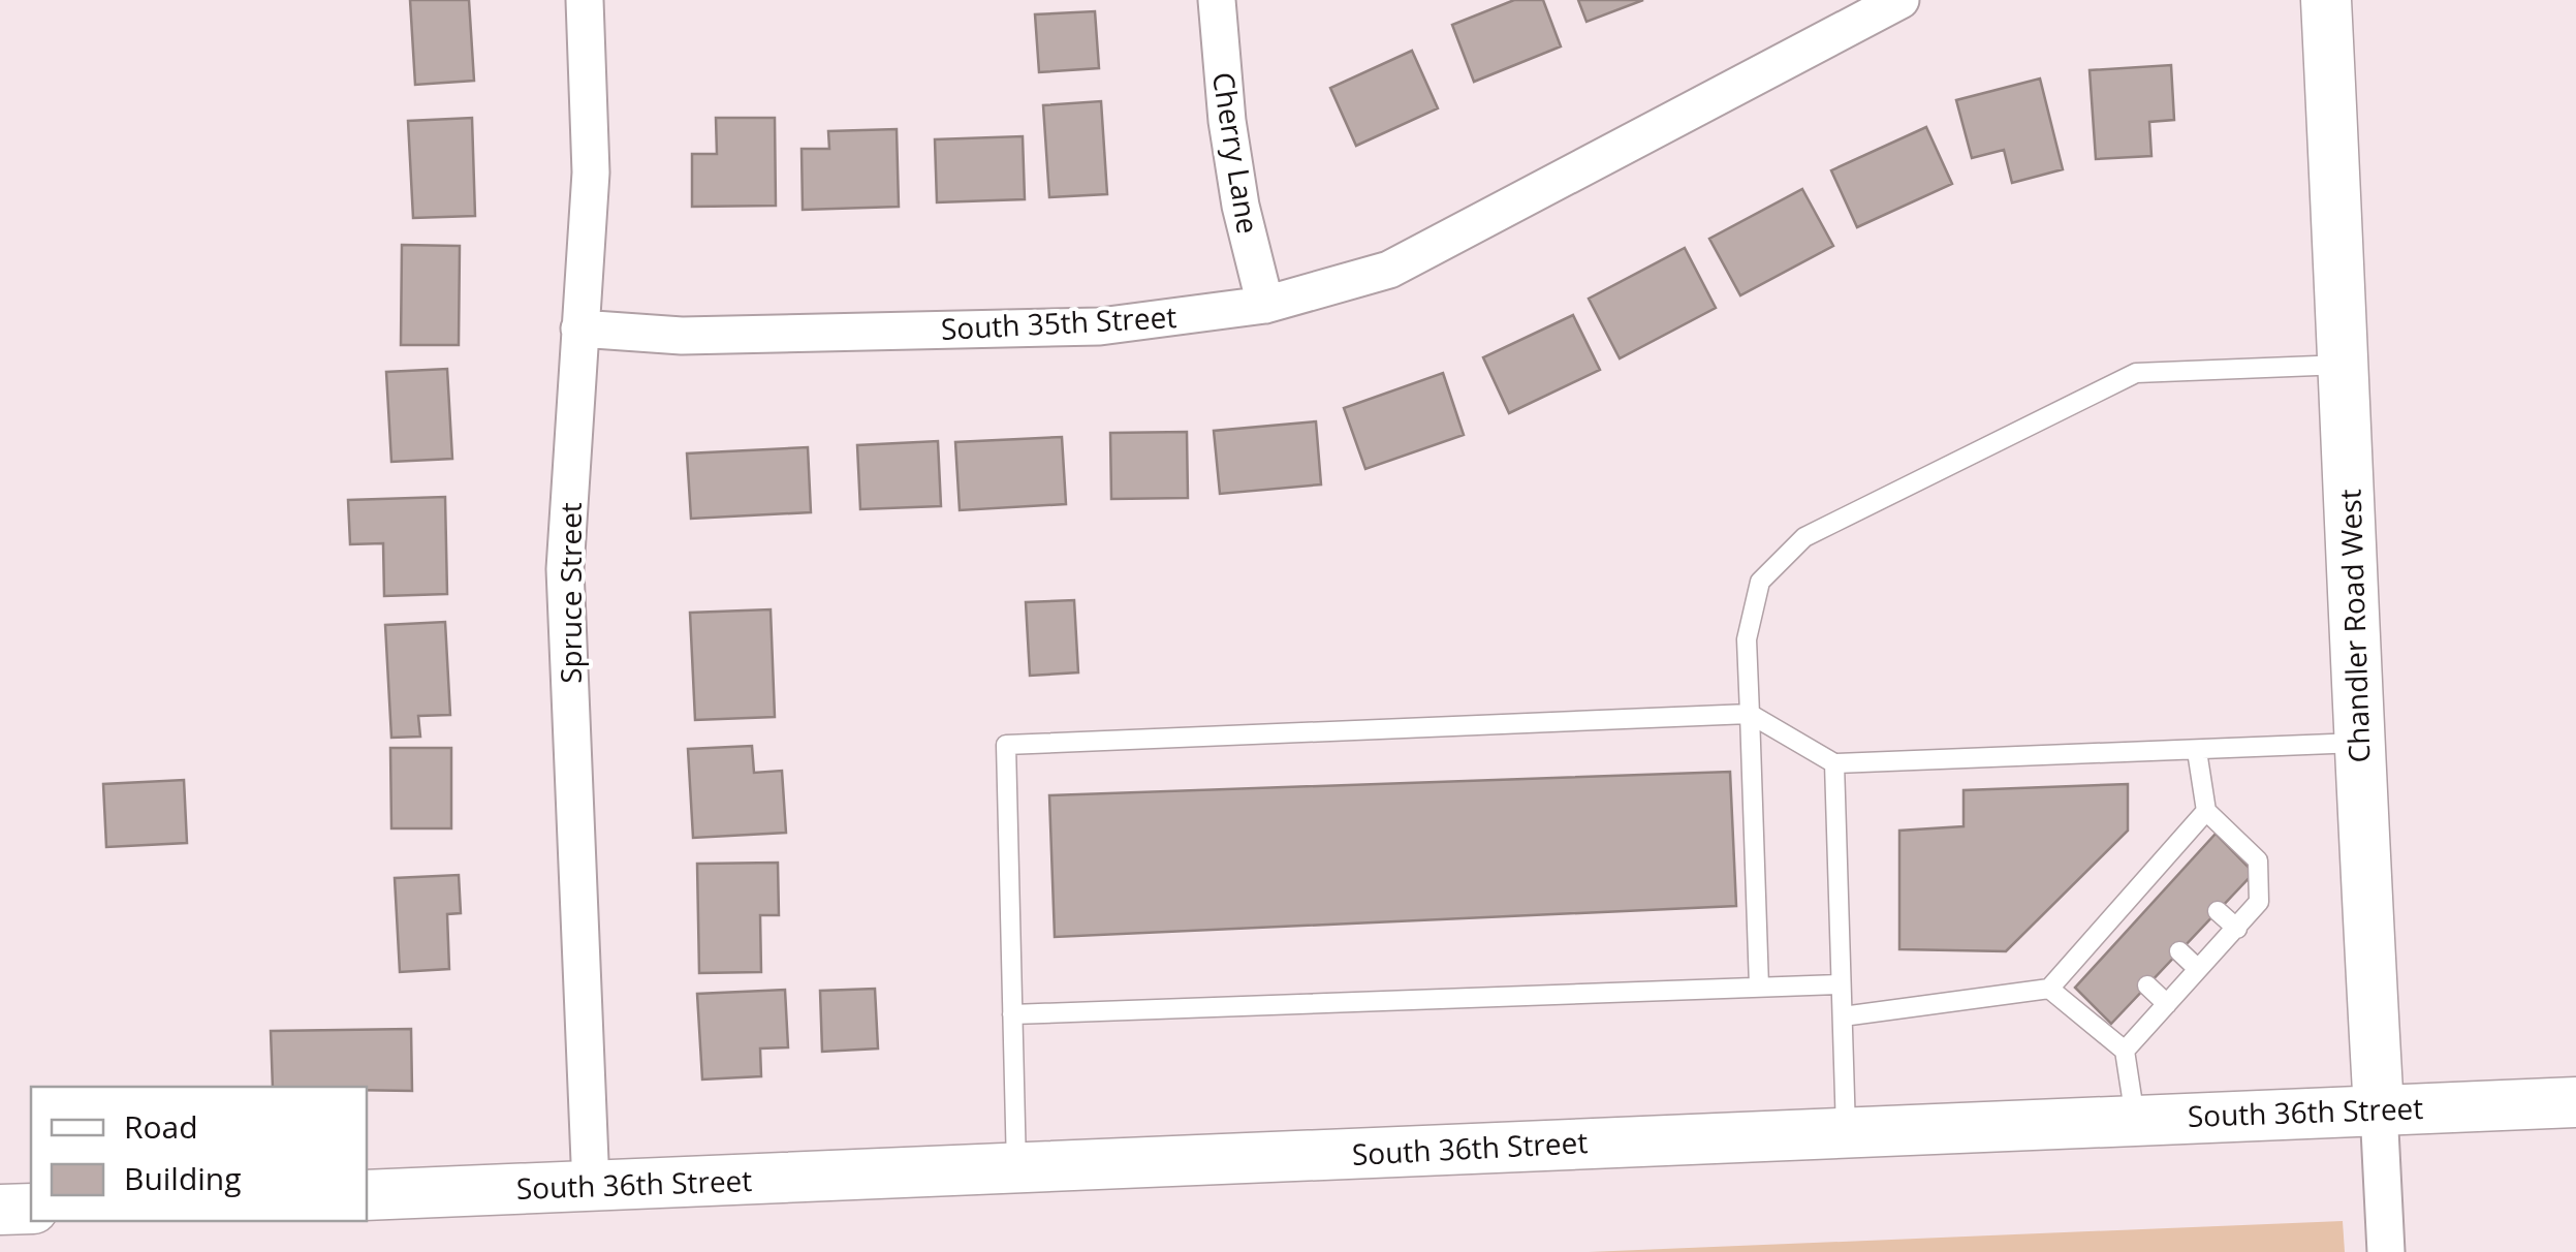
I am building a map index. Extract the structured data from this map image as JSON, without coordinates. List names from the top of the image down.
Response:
{
  "streets": {
    "main road": ["Chandler Road West", "South 36th Street"],
    "street": ["Cherry Lane", "South 35th Street", "Spruce Street"]
  },
  "crossings": [
    ["Cherry Lane", "South 35th Street"],
    ["South 35th Street", "Spruce Street"],
    ["Spruce Street", "South 36th Street"],
    ["Chandler Road West", "South 36th Street"]
  ],
  "legend": ["Road", "Building"]
}
